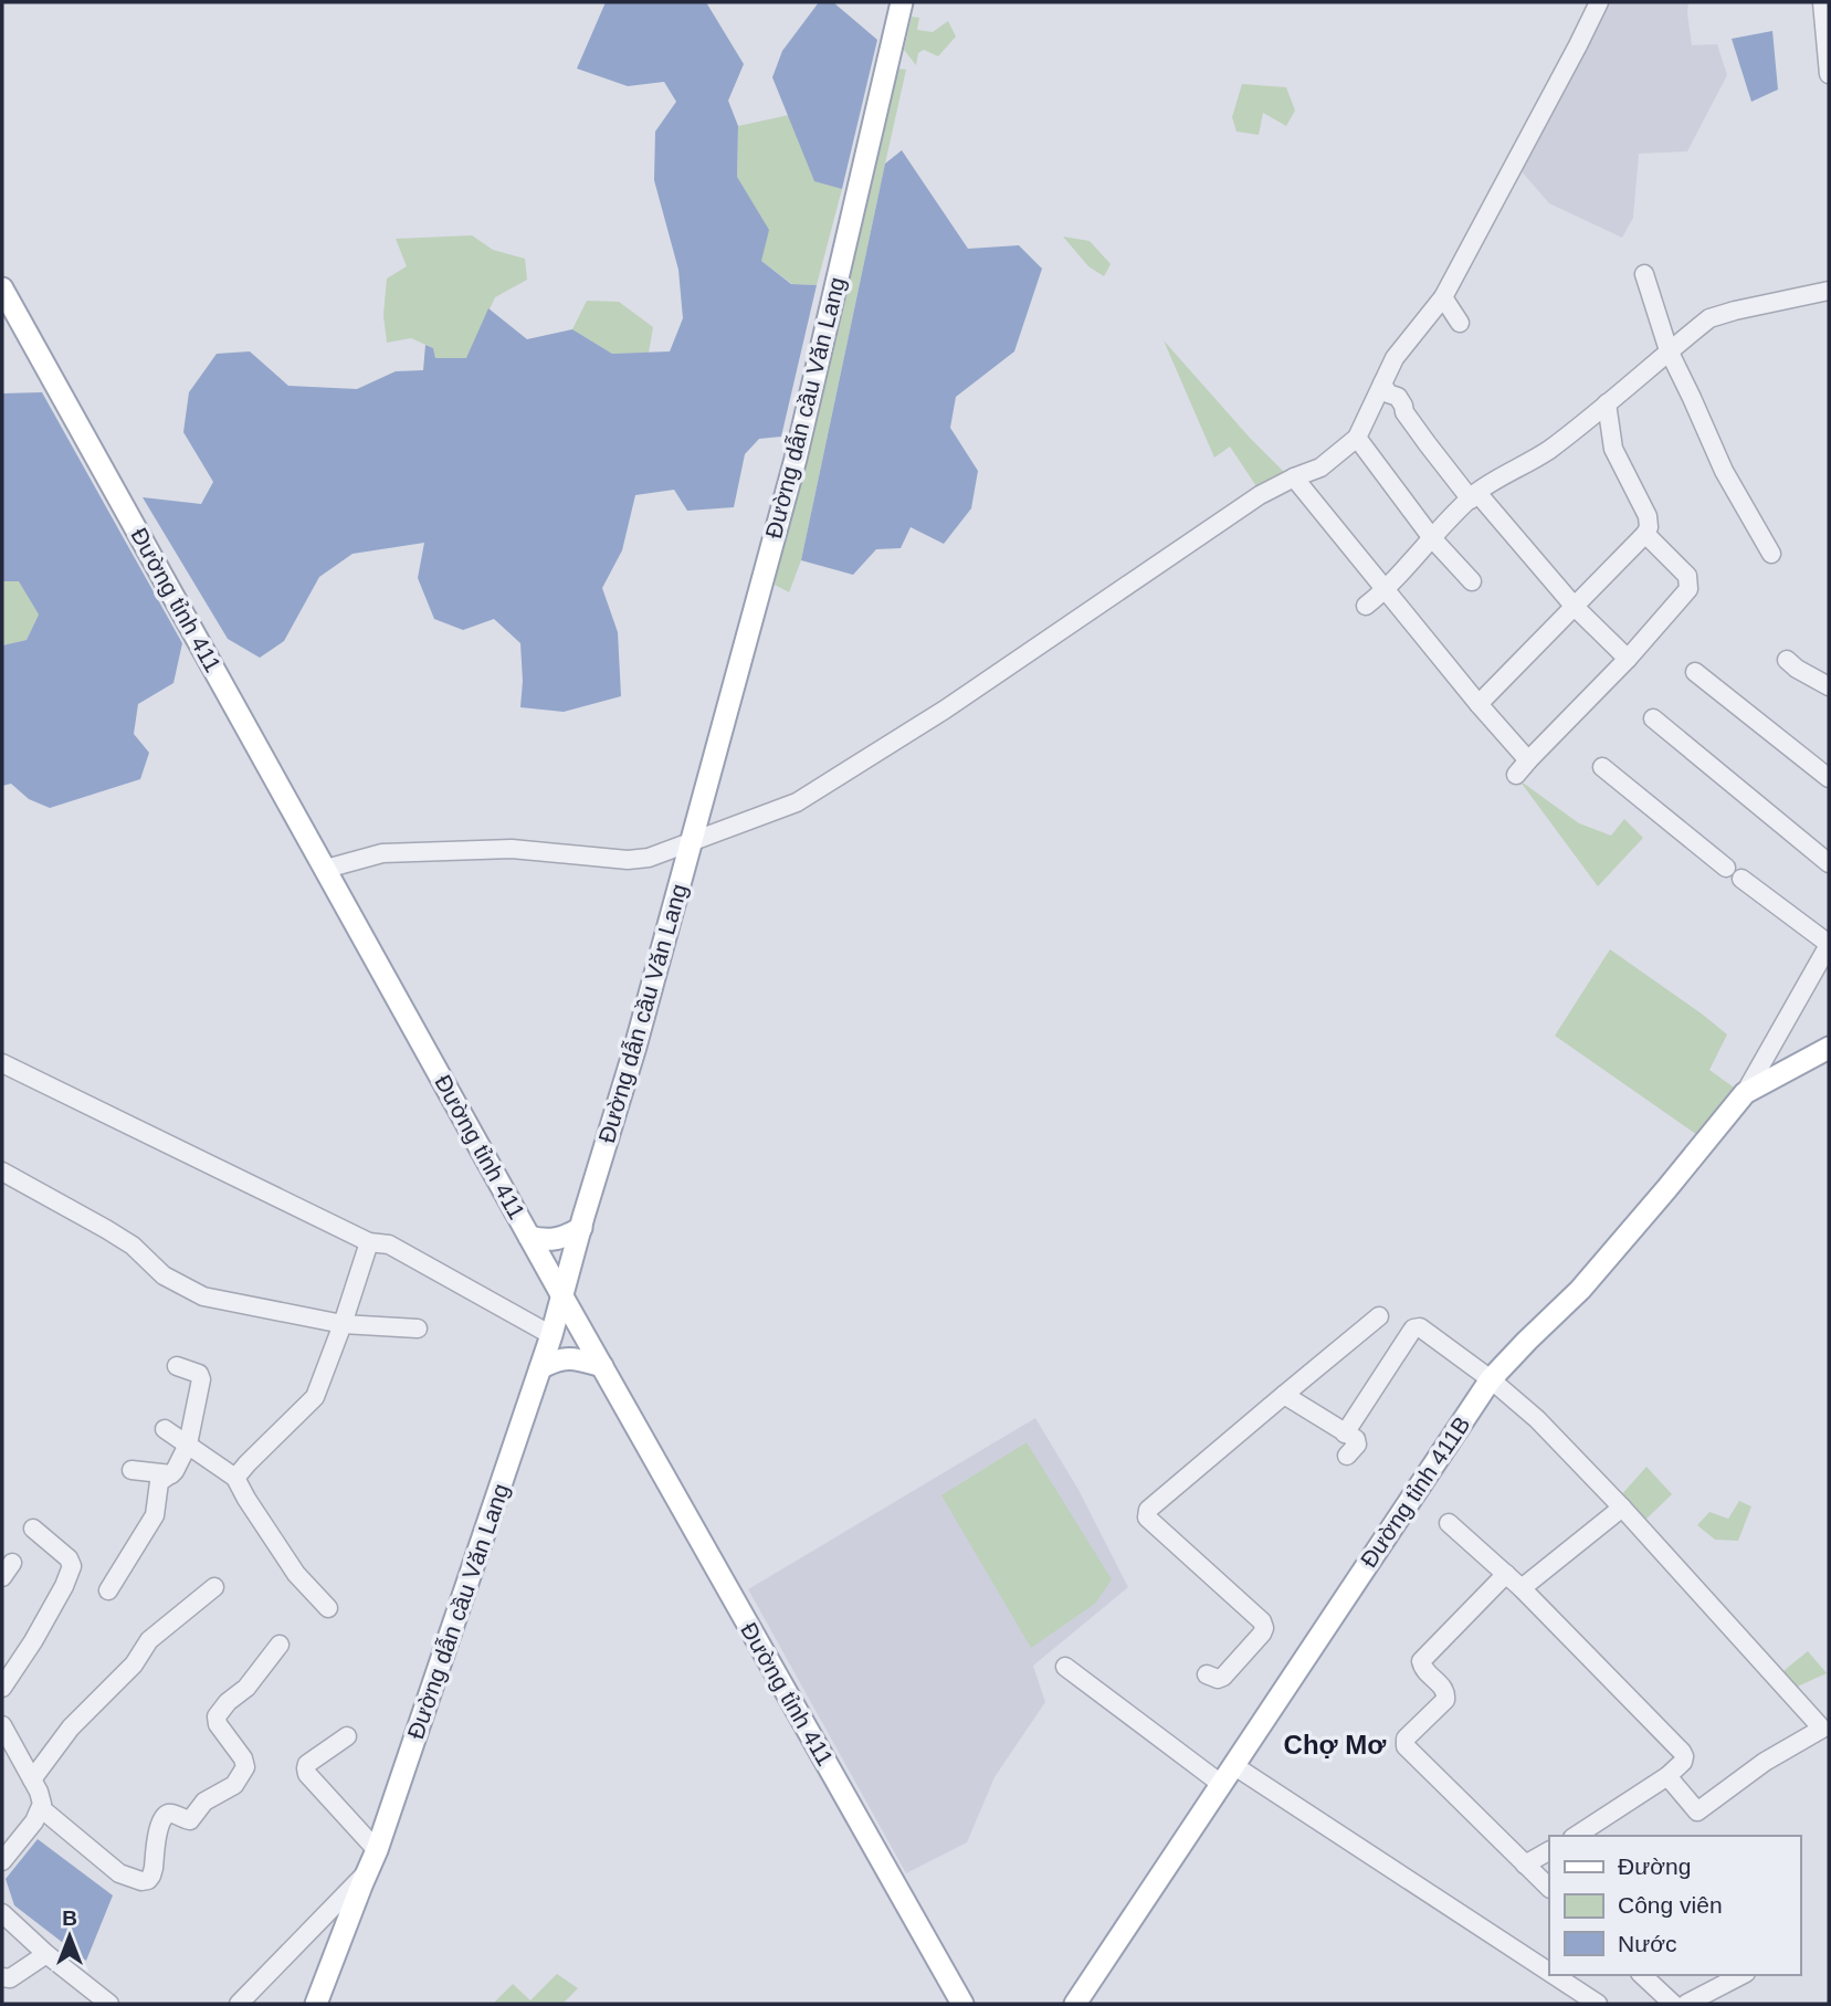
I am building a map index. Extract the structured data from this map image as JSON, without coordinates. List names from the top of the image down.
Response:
{
  "streets": {
    "main road": ["Đường dẫn cầu Văn Lang", "Đường tỉnh 411", "Đường tỉnh 411B"]
  },
  "crossings": [
    ["Đường dẫn cầu Văn Lang", "Đường tỉnh 411"]
  ],
  "districts": ["Chợ Mơ"],
  "legend": ["Đường", "Công viên", "Nước"],
  "north": "top"
}
